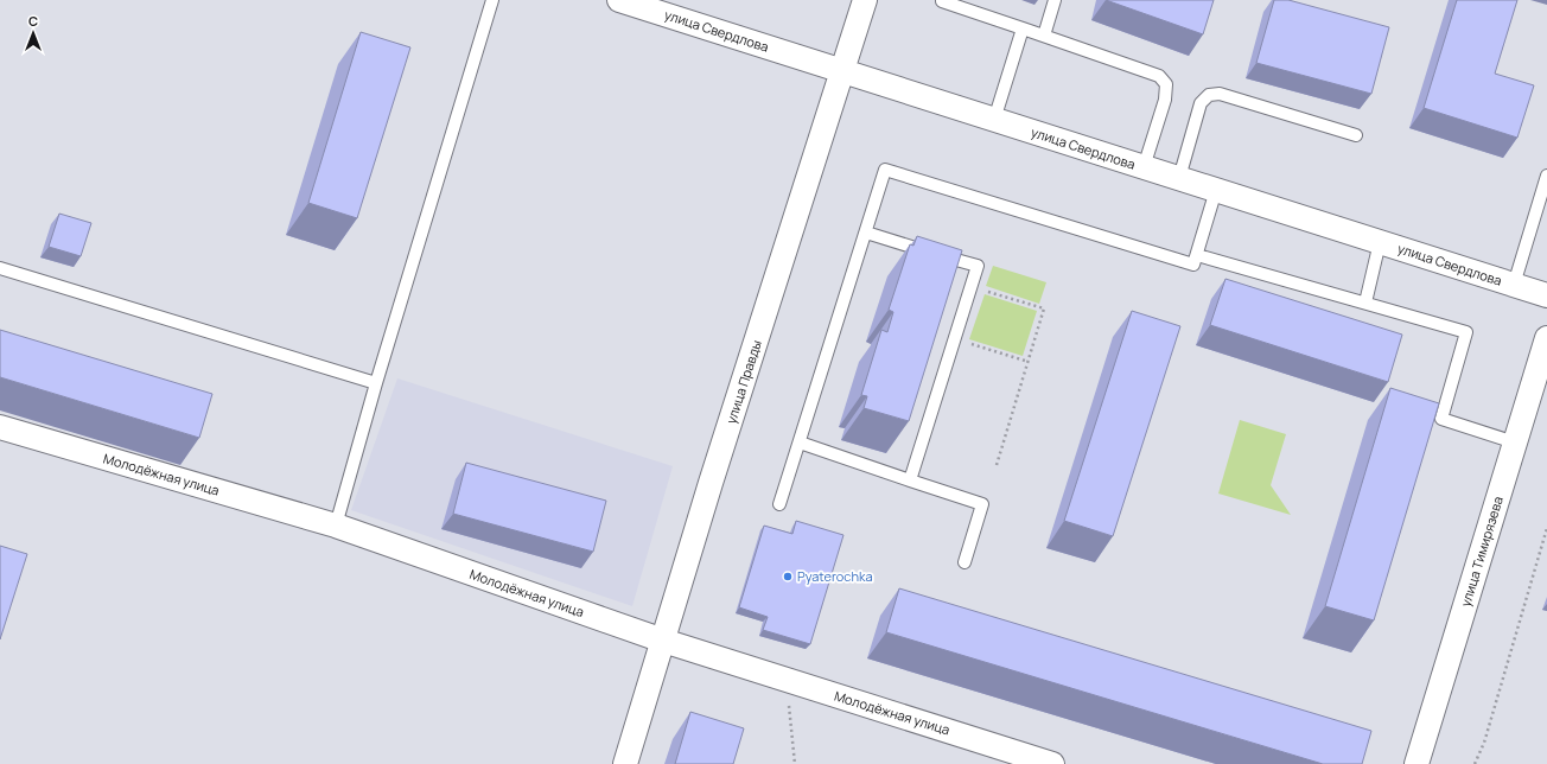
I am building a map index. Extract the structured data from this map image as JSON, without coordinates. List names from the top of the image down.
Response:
{
  "streets": {
    "street": [
      "улица Свердлова",
      "улица Правды",
      "Молодёжная улица",
      "улица Тимирязева"
    ]
  },
  "crossings": [
    ["улица Свердлова", "улица Правды"],
    ["улица Правды", "Молодёжная улица"]
  ],
  "places": ["Pyaterochka"],
  "north": "top"
}
